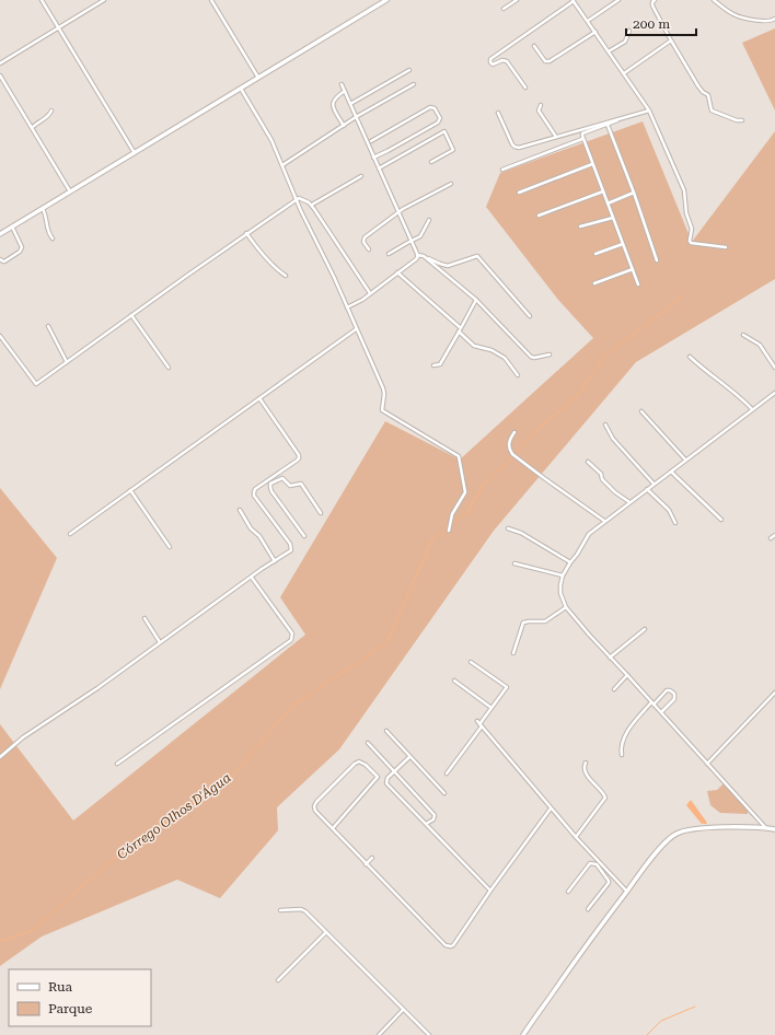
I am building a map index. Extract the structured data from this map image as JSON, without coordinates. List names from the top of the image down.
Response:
{
  "water": ["Córrego Olhos D'Água"],
  "legend": ["Rua", "Parque"],
  "scale_bar": "200 m"
}
